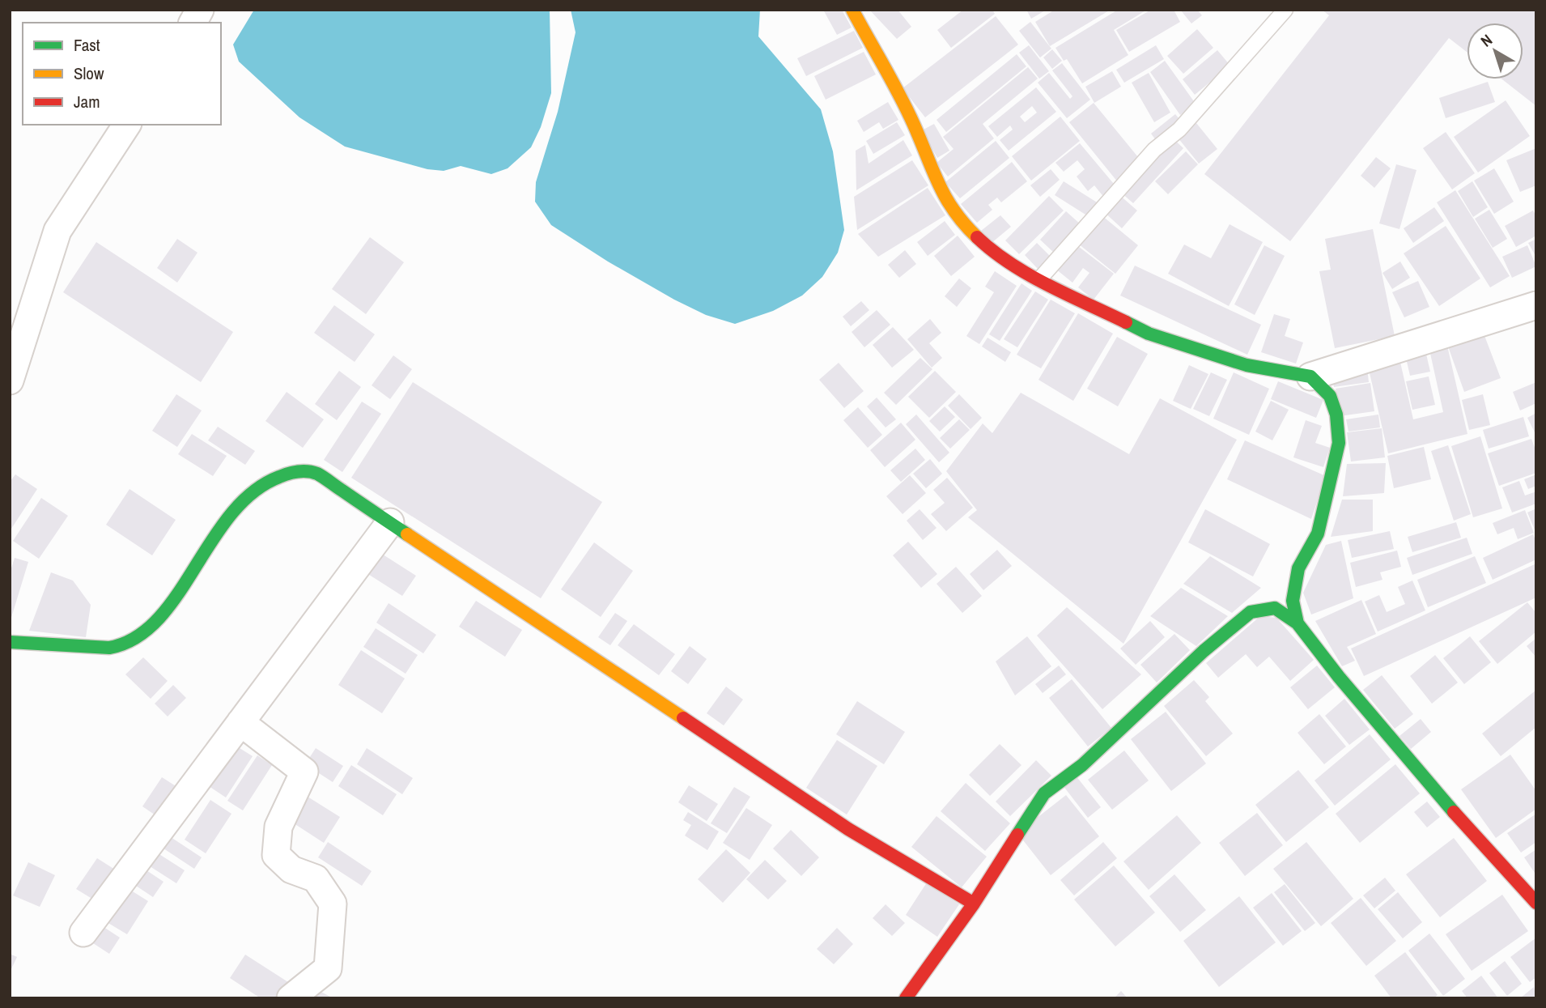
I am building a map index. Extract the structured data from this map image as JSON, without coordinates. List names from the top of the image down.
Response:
{
  "legend": ["Fast", "Slow", "Jam"],
  "north": "top left"
}
